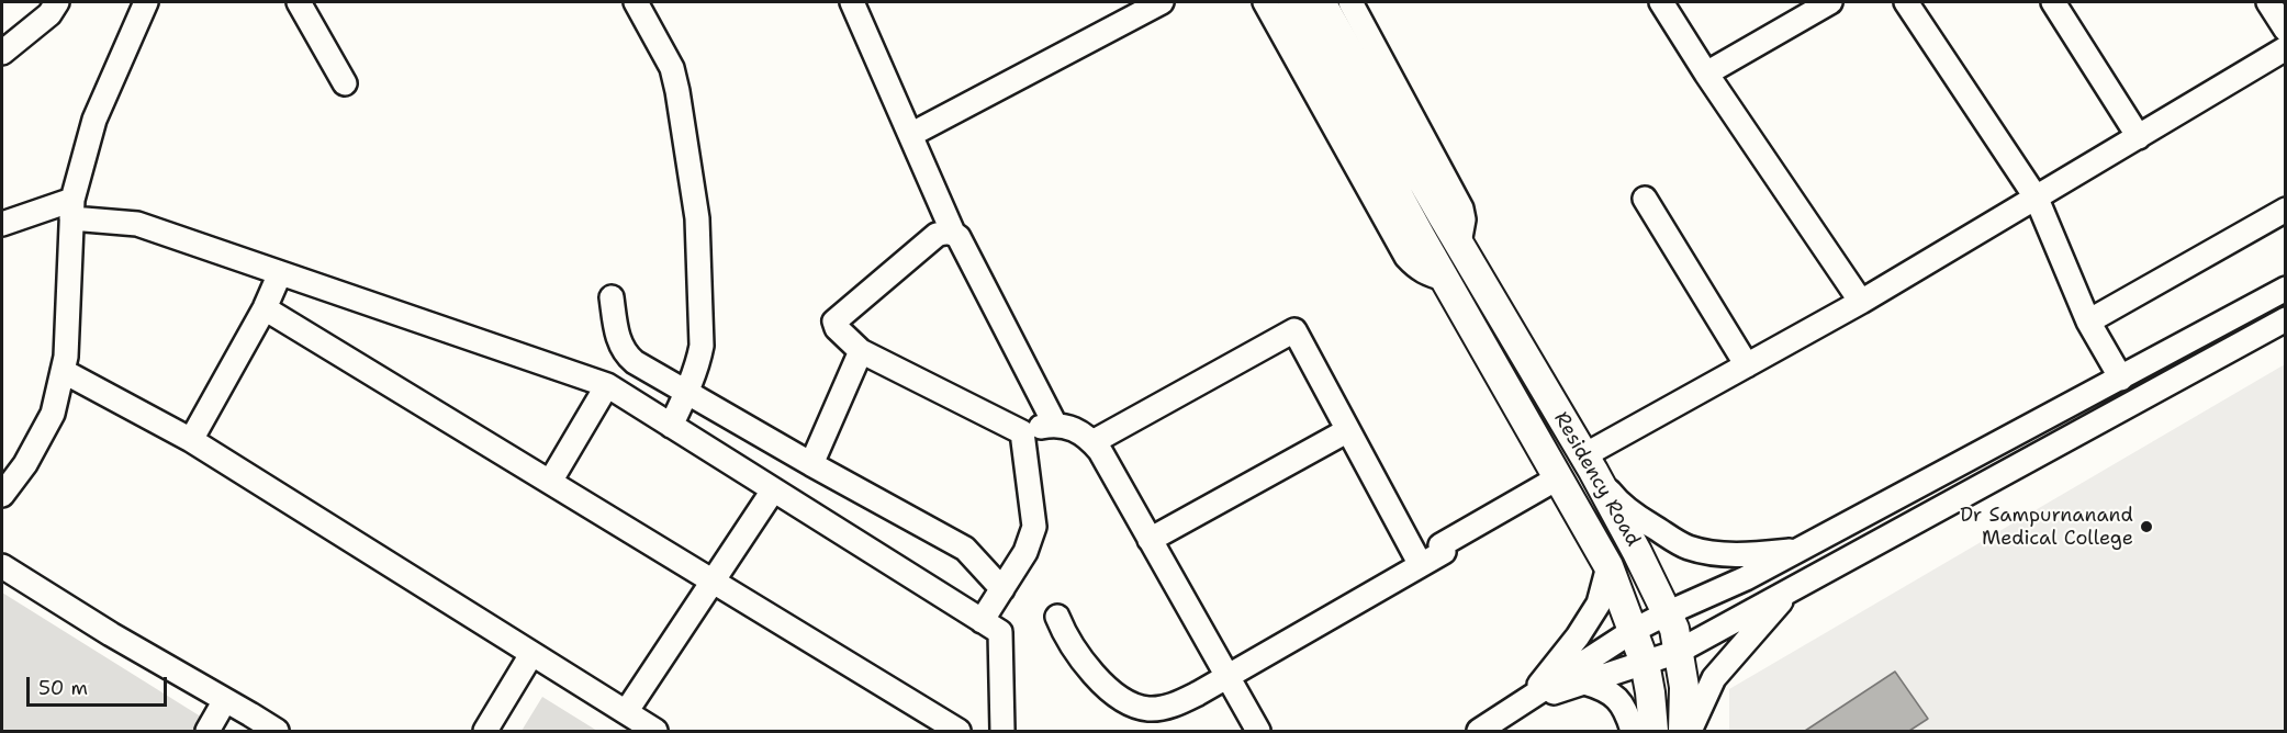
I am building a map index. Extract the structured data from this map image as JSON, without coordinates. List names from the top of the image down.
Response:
{
  "streets": {
    "main road": ["Residency Road"]
  },
  "places": ["Dr Sampurnanand Medical College"],
  "scale_bar": "50 m"
}
